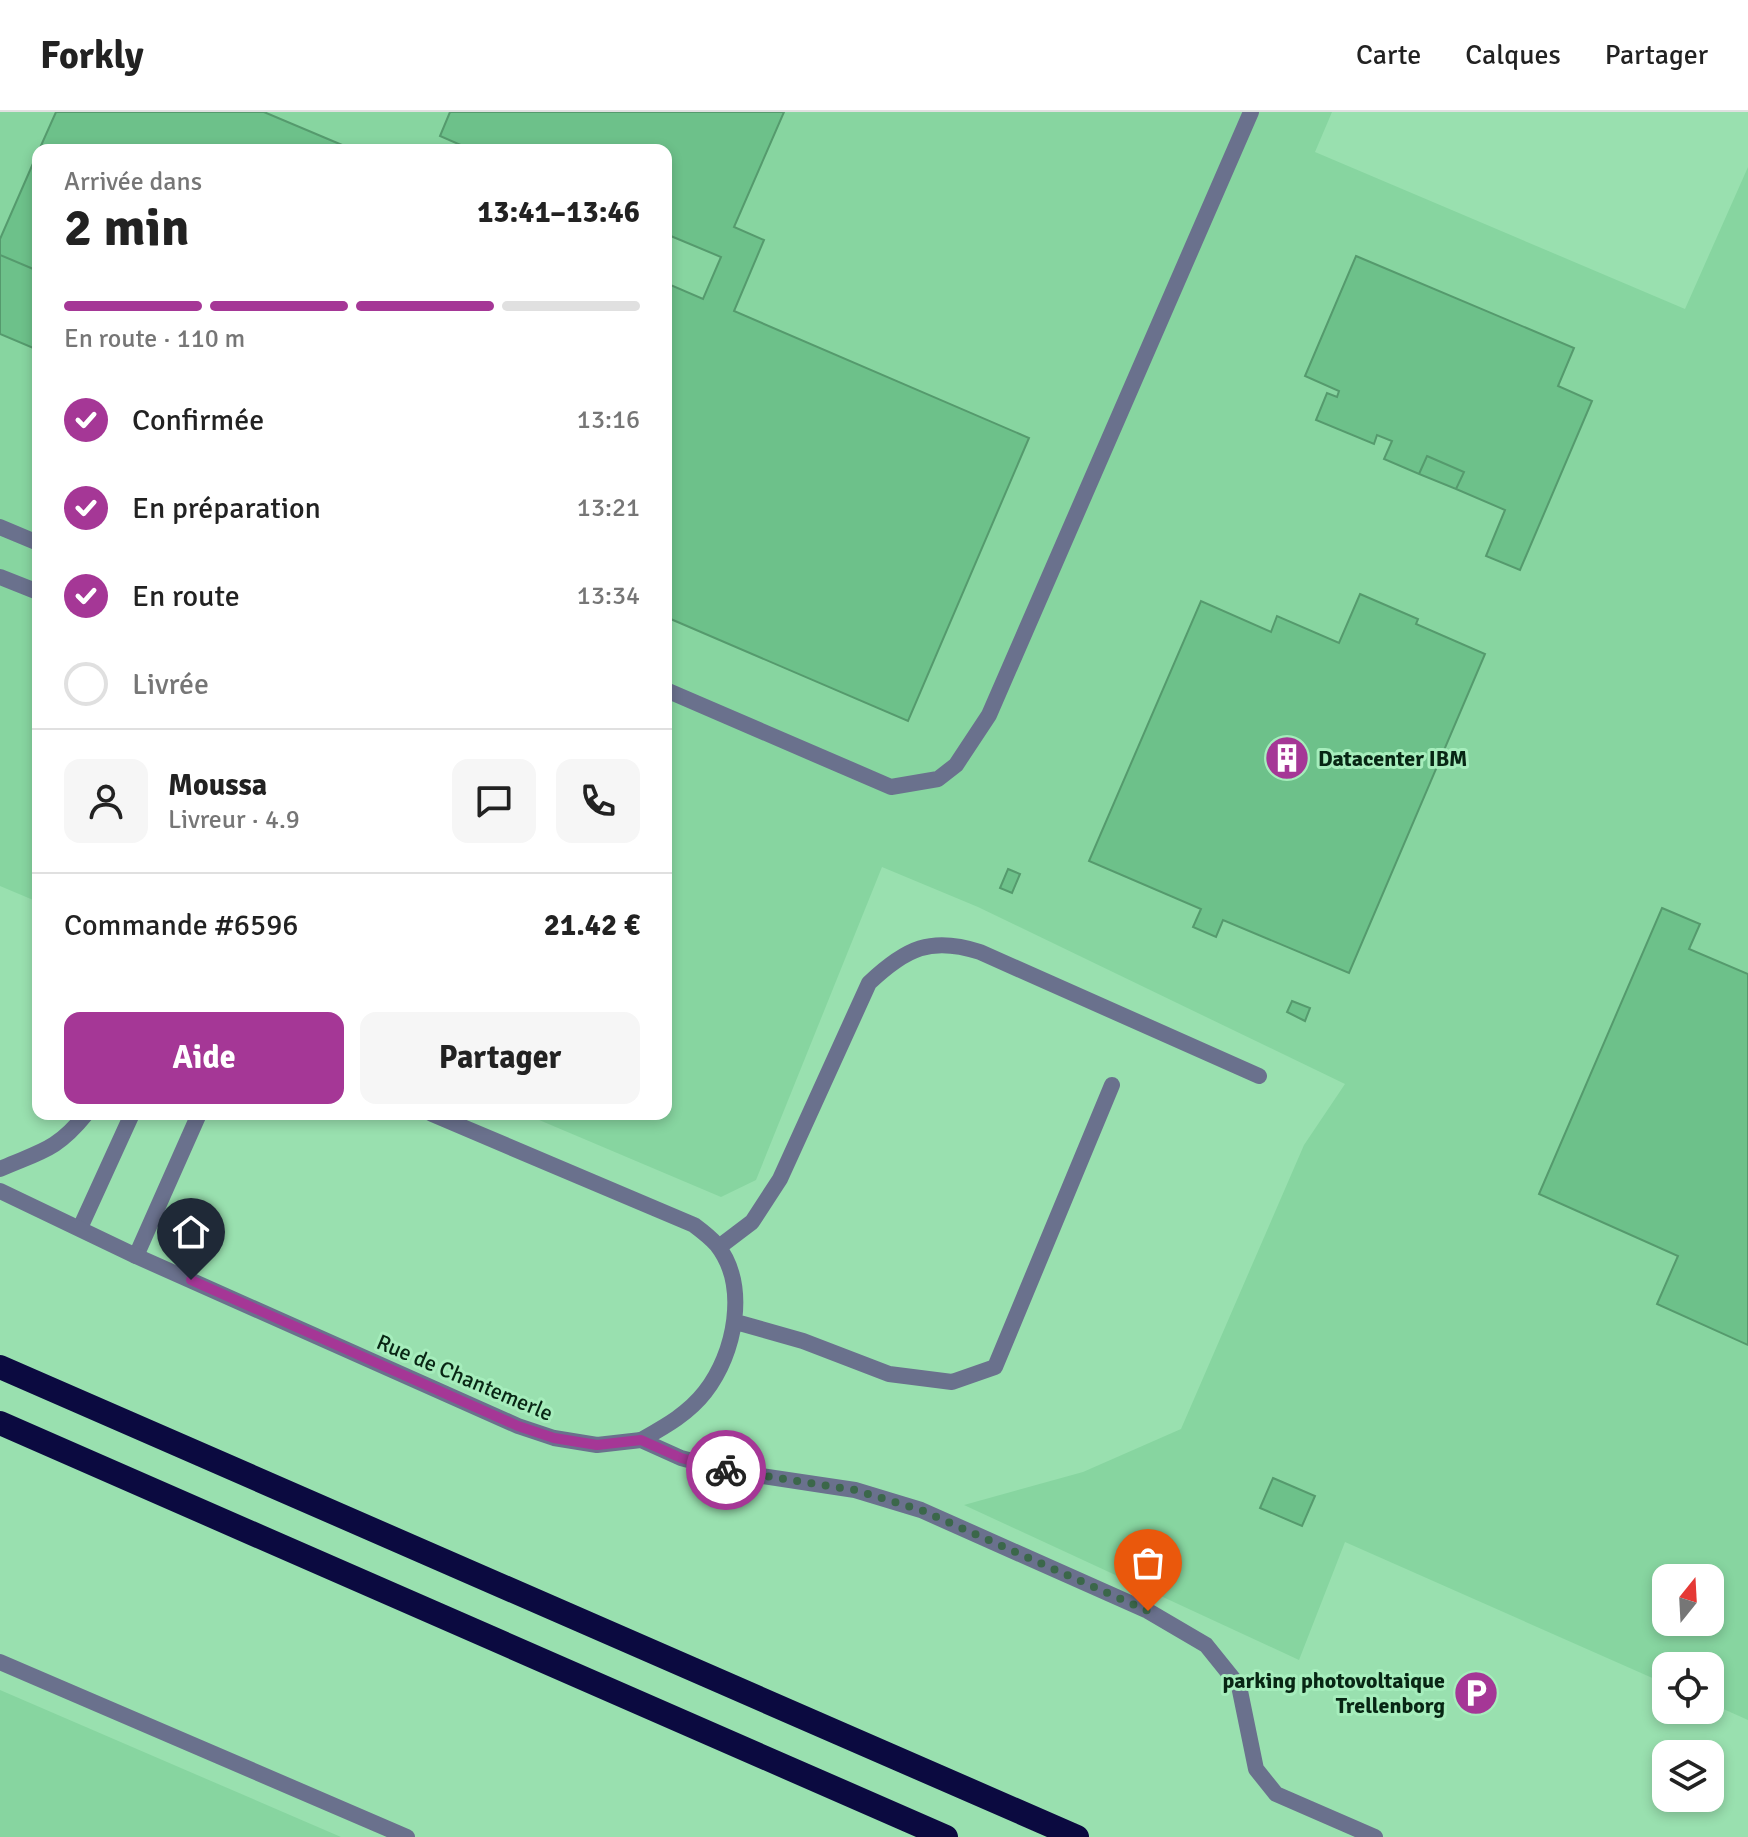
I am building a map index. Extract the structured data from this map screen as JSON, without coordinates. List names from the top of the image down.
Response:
{
  "streets": {
    "street": ["Rue de Chantemerle"]
  },
  "places": {
    "building": ["Datacenter IBM"],
    "parking": ["parking photovoltaique Trellenborg"]
  },
  "north": "top",
  "page": {
    "header": "Forkly",
    "nav": ["Carte", "Calques", "Partager"],
    "heading": ["2 min", "Arrivée dans", "13:41–13:46"],
    "panel": [
      "Moussa",
      "Livreur · 4.9",
      "Commande #6596",
      "21.42 €"
    ],
    "bar": "En route · 110 m",
    "list": [
      ["Confirmée", "13:16"],
      ["En préparation", "13:21"],
      ["En route", "13:34"],
      "Livrée"
    ],
    "buttons": ["Aide", "Partager"]
  }
}
